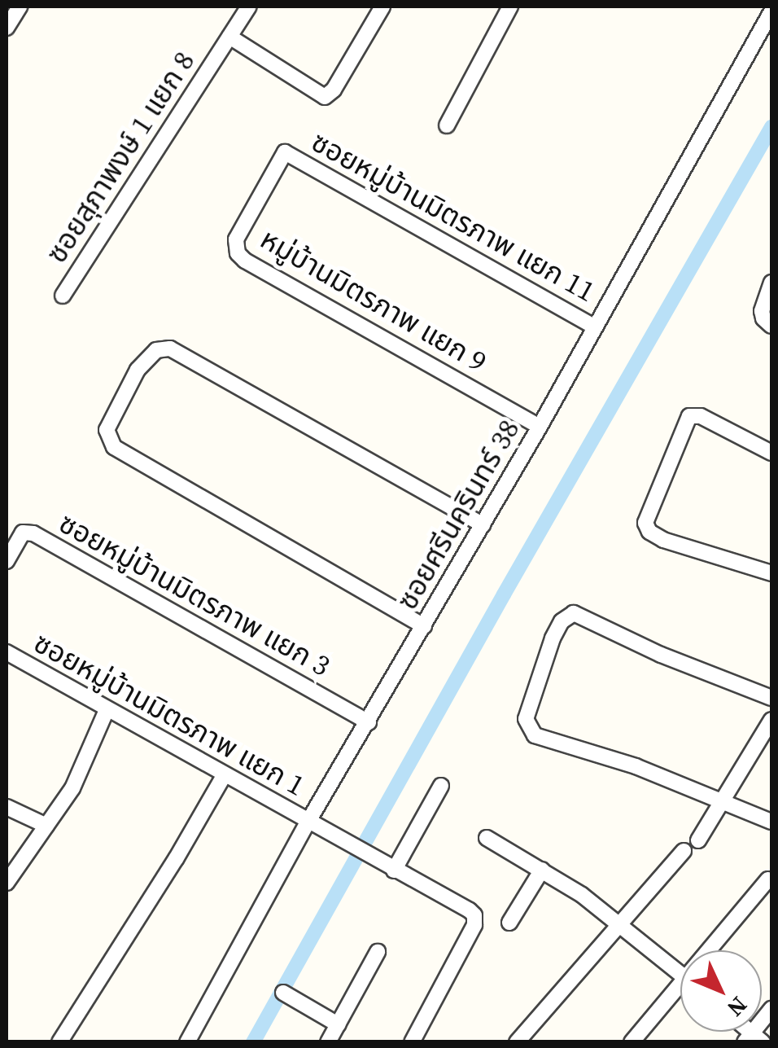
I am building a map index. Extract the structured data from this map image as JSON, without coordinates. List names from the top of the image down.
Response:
{
  "streets": {
    "street": [
      "ซอยสุภาพงษ์ 1 แยก 8",
      "ซอยหมู่บ้านมิตรภาพ แยก 11",
      "หมู่บ้านมิตรภาพ แยก 9",
      "ซอยศรีนครินทร์ 38",
      "ซอยหมู่บ้านมิตรภาพ แยก 3",
      "ซอยหมู่บ้านมิตรภาพ แยก 1"
    ]
  },
  "crossings": [
    ["ซอยหมู่บ้านมิตรภาพ แยก 11", "หมู่บ้านมิตรภาพ แยก 9"],
    ["ซอยหมู่บ้านมิตรภาพ แยก 11", "ซอยศรีนครินทร์ 38"],
    ["หมู่บ้านมิตรภาพ แยก 9", "ซอยศรีนครินทร์ 38"],
    ["ซอยศรีนครินทร์ 38", "ซอยหมู่บ้านมิตรภาพ แยก 3"],
    ["ซอยศรีนครินทร์ 38", "ซอยหมู่บ้านมิตรภาพ แยก 1"]
  ],
  "north": "bottom right"
}
